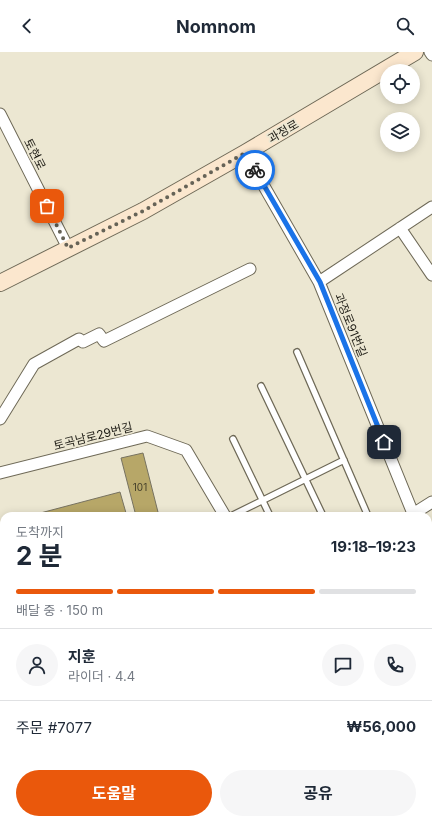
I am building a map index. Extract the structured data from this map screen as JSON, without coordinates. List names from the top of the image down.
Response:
{
  "streets": {
    "main road": ["과정로"],
    "street": ["토현로", "과정로91번길", "토곡남로29번길"]
  },
  "crossings": [
    ["과정로", "토현로"],
    ["과정로", "과정로91번길"]
  ],
  "house_numbers": ["101"],
  "page": {
    "header": "Nomnom",
    "heading": ["2 분", "도착까지", "19:18–19:23"],
    "panel": [
      "지훈",
      "라이더 · 4.4",
      "주문 #7077",
      "₩56,000"
    ],
    "bar": "배달 중 · 150 m",
    "buttons": ["도움말", "공유"]
  }
}
